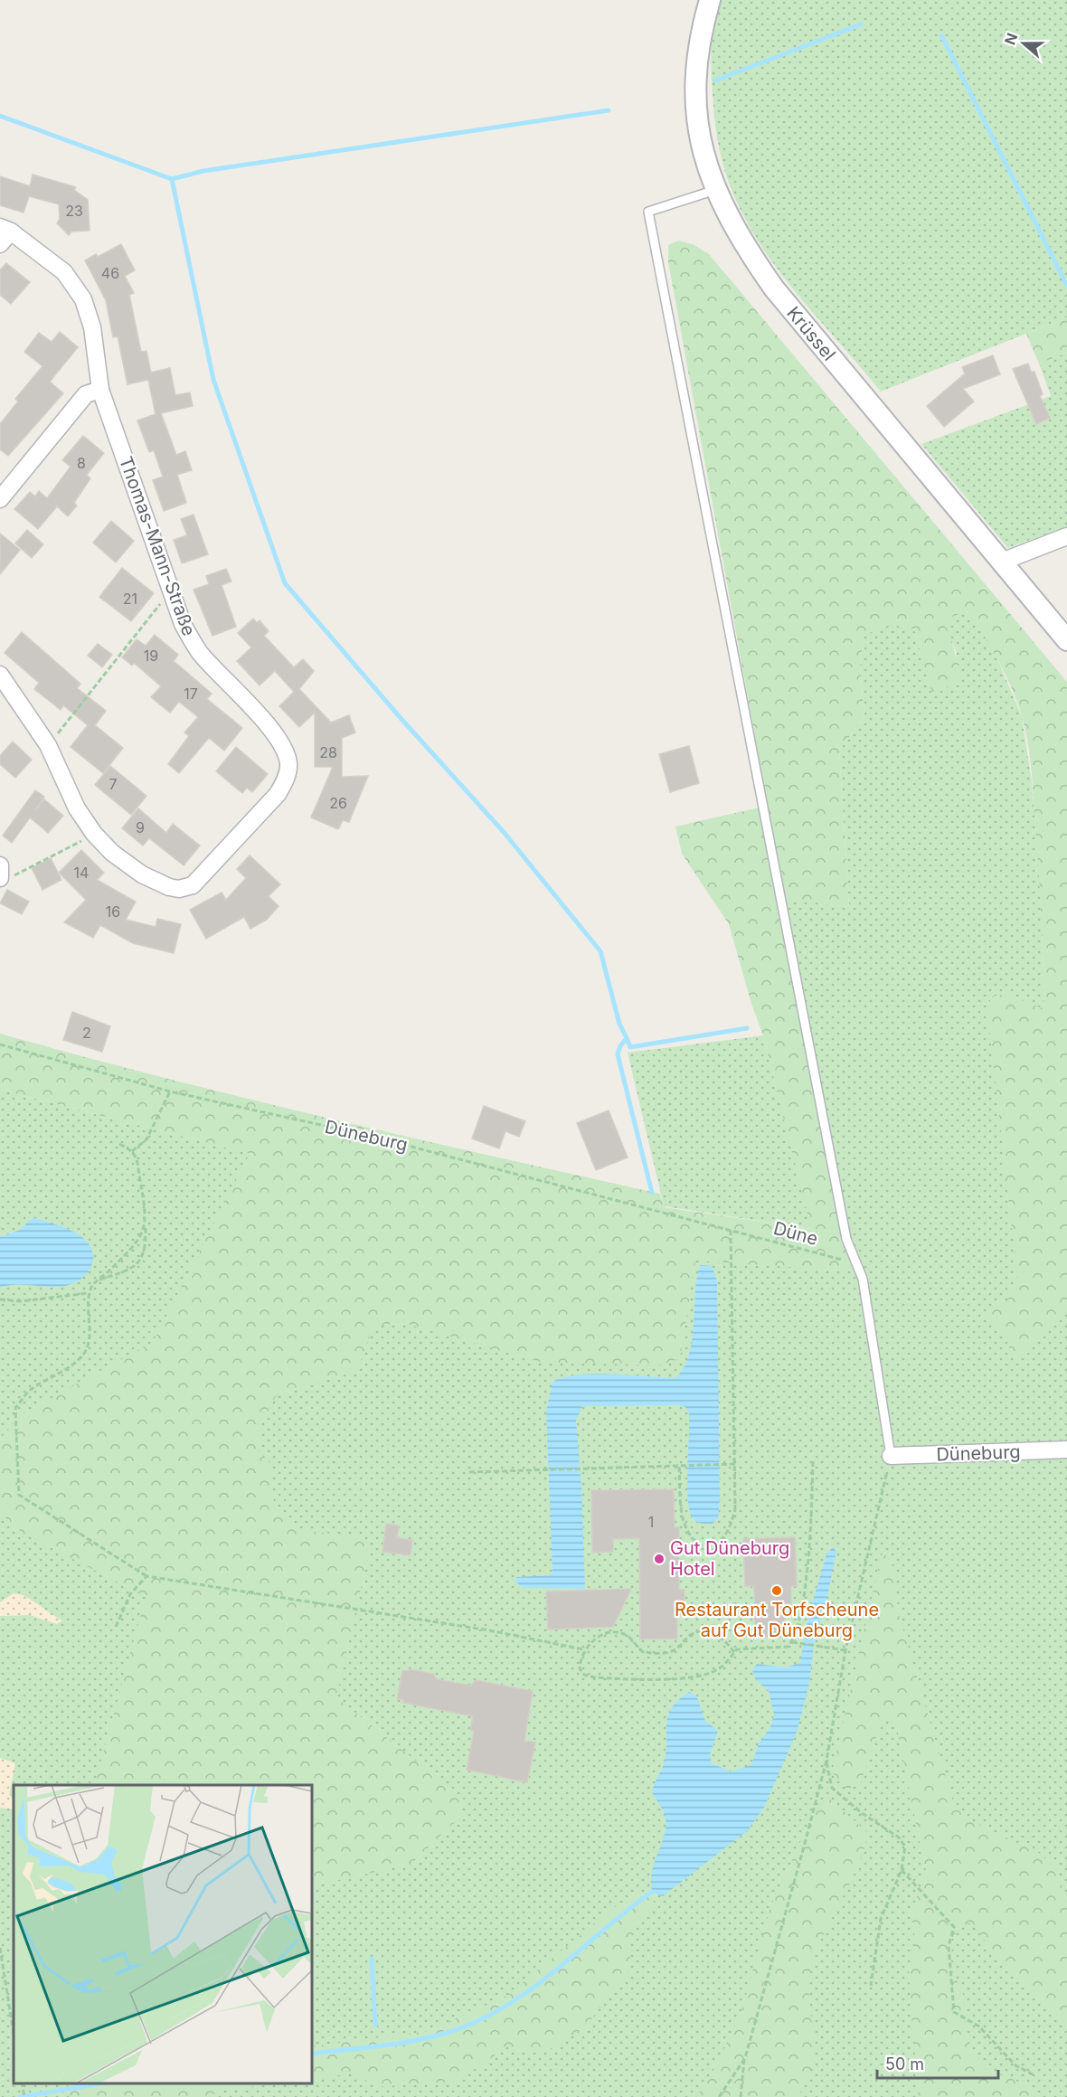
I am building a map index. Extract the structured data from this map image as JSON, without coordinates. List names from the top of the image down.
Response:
{
  "streets": {
    "street": ["Krüssel", "Thomas-Mann-Straße", "Düneburg"],
    "path": ["Düne"]
  },
  "crossings": [
    ["Düneburg", "Düne"]
  ],
  "places": ["Gut Düneburg Hotel", "Restaurant Torfscheune auf Gut Düneburg"],
  "house_numbers": [
    "23",
    "46",
    "8",
    "21",
    "19",
    "17",
    "28",
    "7",
    "26",
    "9",
    "14",
    "16",
    "2",
    "1"
  ],
  "scale_bar": "50 m",
  "north": "left"
}
